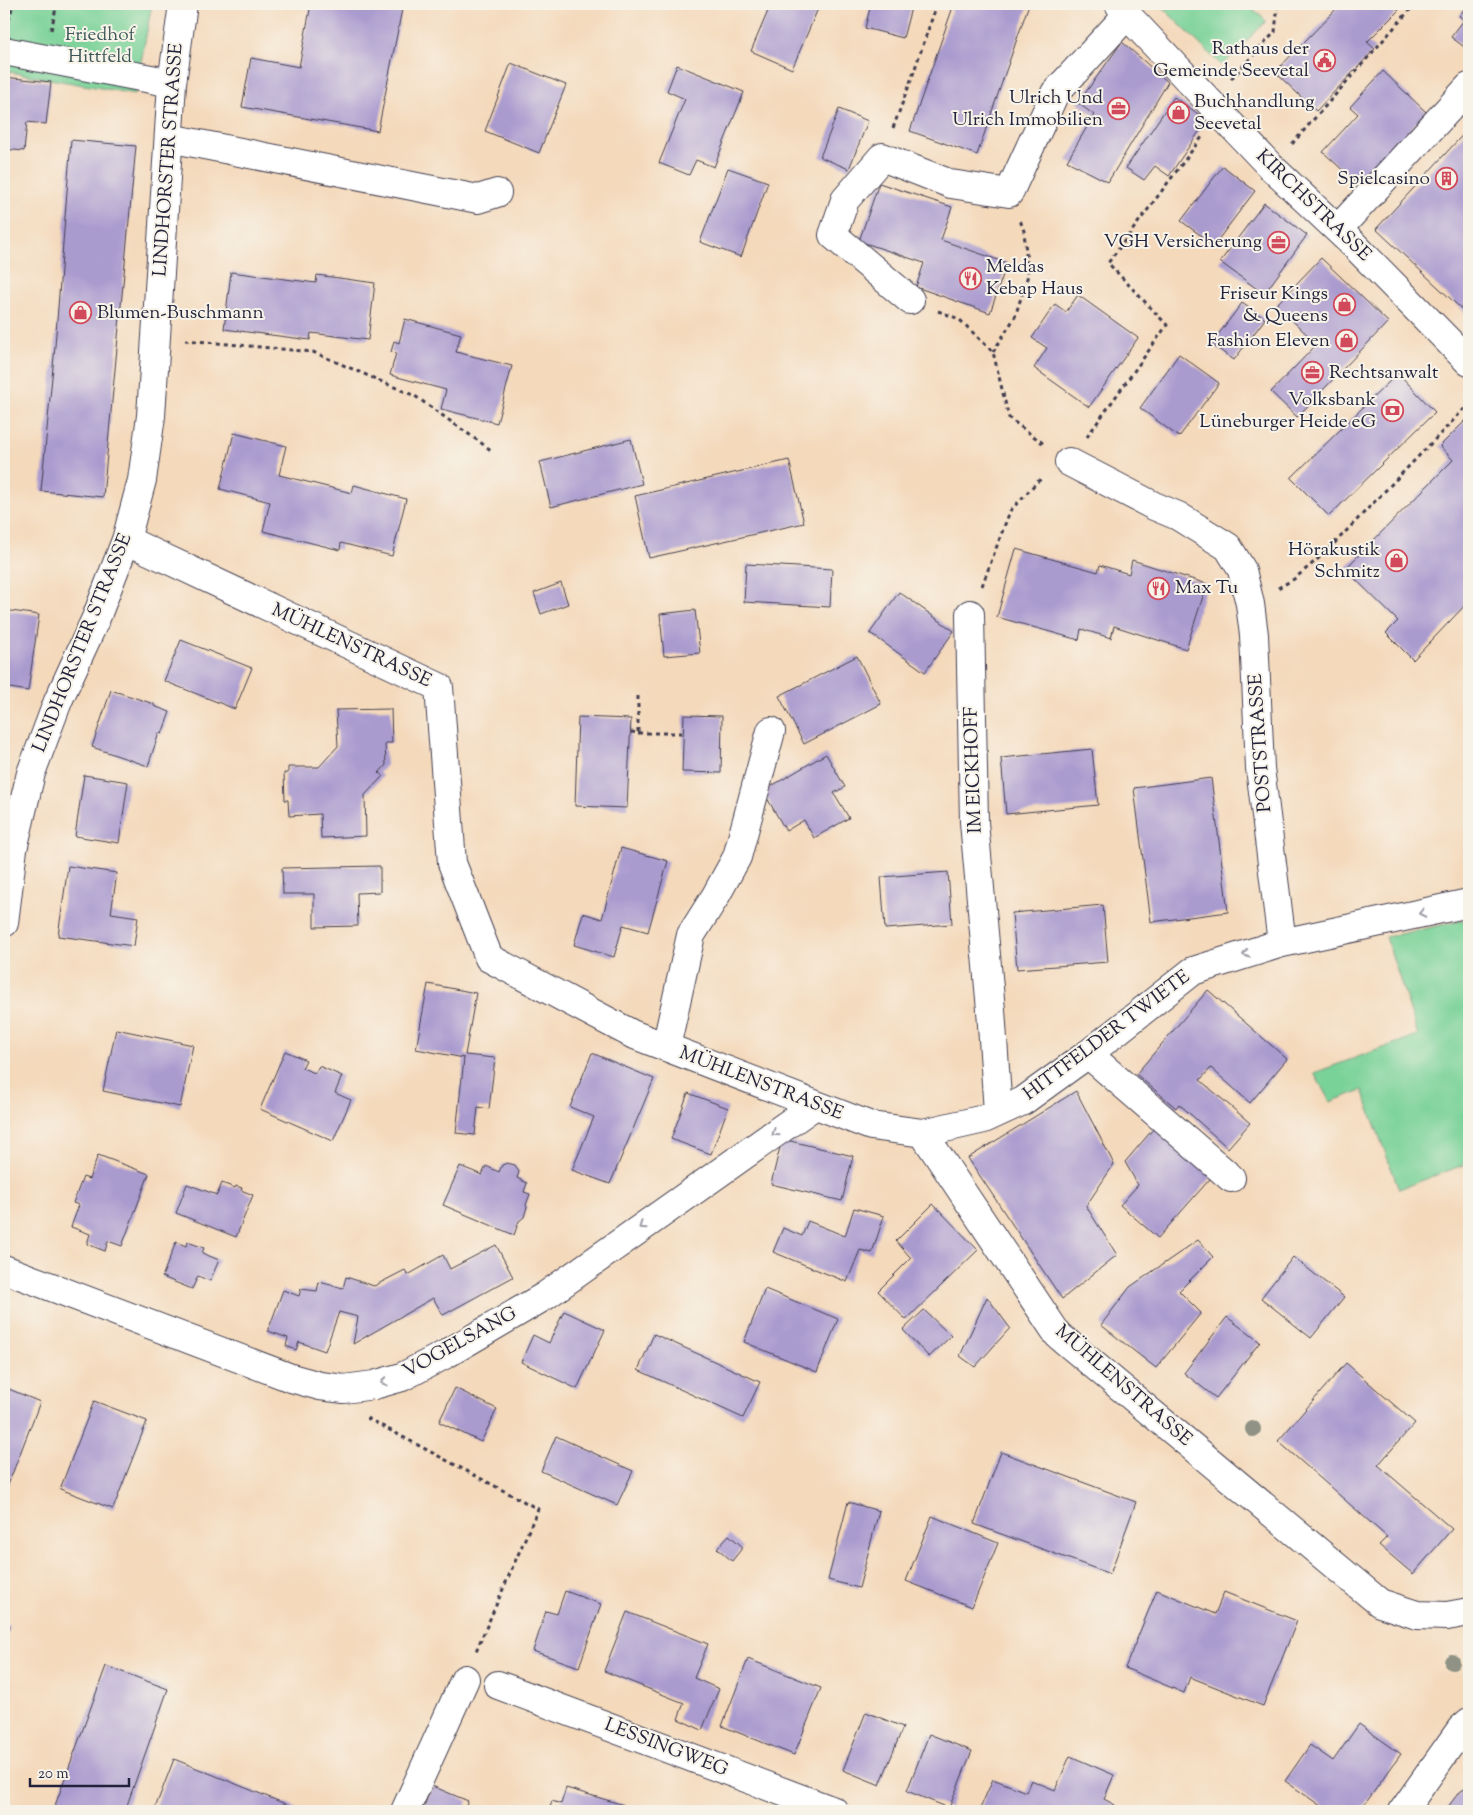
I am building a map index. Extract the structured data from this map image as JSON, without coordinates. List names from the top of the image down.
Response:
{
  "streets": {
    "street": [
      "LINDHORSTER STRASSE",
      "KIRCHSTRASSE",
      "MÜHLENSTRASSE",
      "POSTSTRASSE",
      "IM EICKHOFF",
      "HITTFELDER TWIETE",
      "VOGELSANG",
      "LESSINGWEG"
    ]
  },
  "crossings": [
    ["LINDHORSTER STRASSE", "MÜHLENSTRASSE"],
    ["MÜHLENSTRASSE", "HITTFELDER TWIETE"],
    ["MÜHLENSTRASSE", "VOGELSANG"],
    ["POSTSTRASSE", "HITTFELDER TWIETE"],
    ["IM EICKHOFF", "HITTFELDER TWIETE"]
  ],
  "one_way": ["HITTFELDER TWIETE", "VOGELSANG"],
  "parks": ["Friedhof Hittfeld"],
  "places": {
    "public building": ["Rathaus der Gemeinde Seevetal"],
    "office": ["Ulrich Und Ulrich Immobilien", "VGH Versicherung", "Rechtsanwalt"],
    "shop": [
      "Buchhandlung Seevetal",
      "Friseur Kings & Queens",
      "Blumen-Buschmann",
      "Fashion Eleven",
      "Hörakustik Schmitz"
    ],
    "building": ["Spielcasino"],
    "restaurant": ["Meldas Kebap Haus", "Max Tu"],
    "bank": ["Volksbank Lüneburger Heide eG"]
  },
  "scale_bar": "20 m"
}
